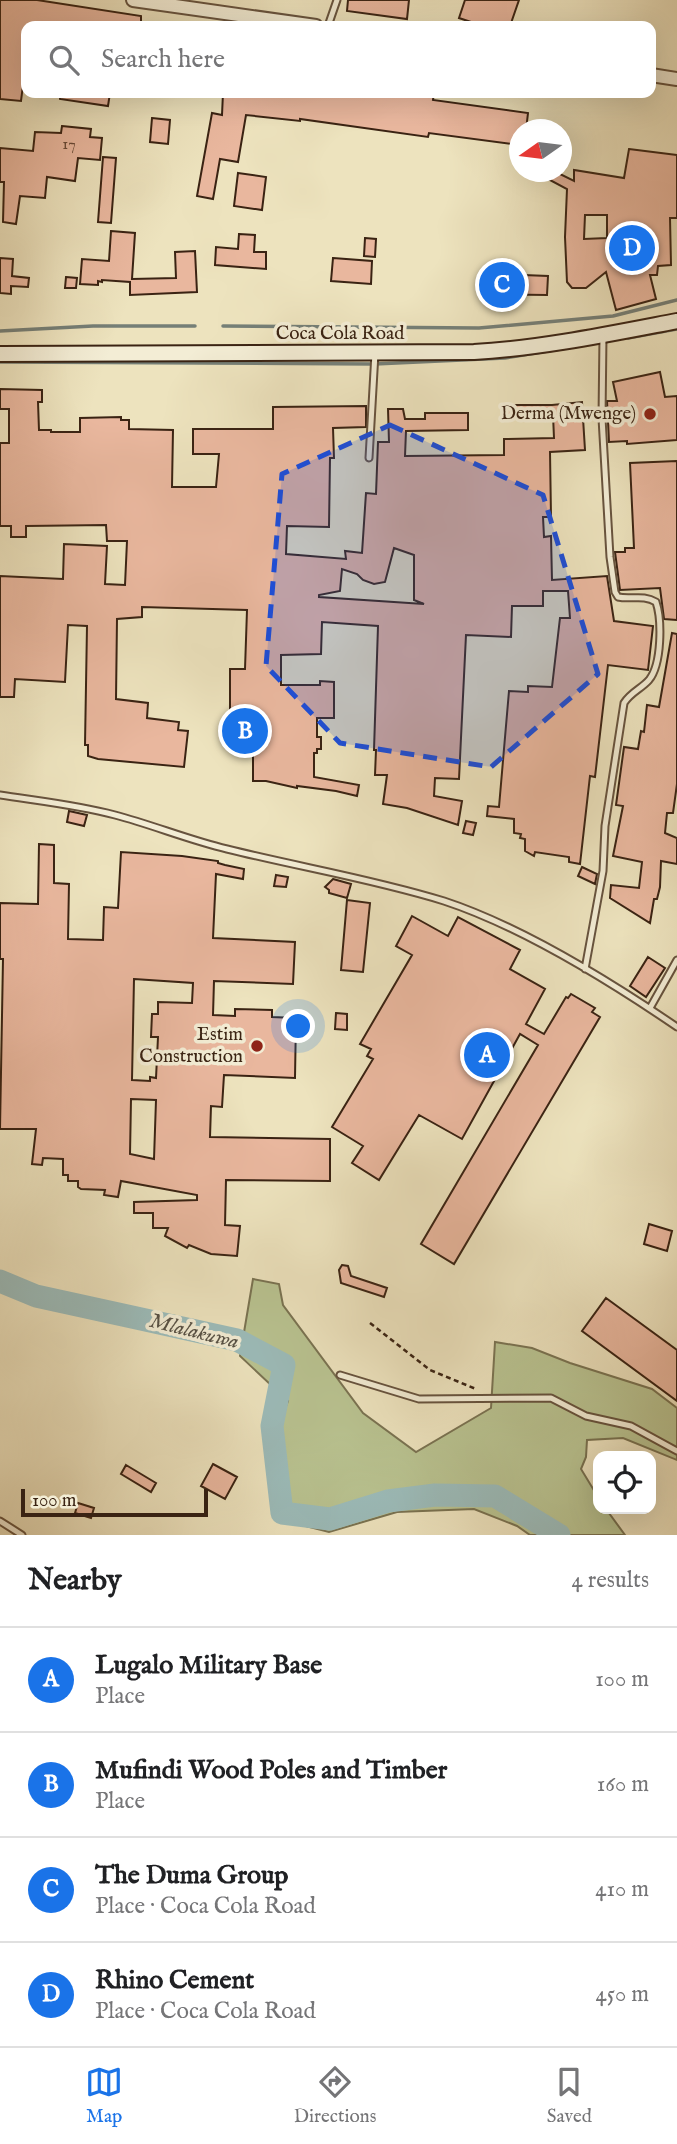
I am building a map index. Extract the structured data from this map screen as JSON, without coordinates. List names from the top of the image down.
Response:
{
  "streets": {
    "main road": ["Coca Cola Road"]
  },
  "water": ["Mlalakuwa"],
  "places": ["Derma (Mwenge)", "Estim Construction"],
  "house_numbers": ["17"],
  "scale_bar": "100 m",
  "north": "left",
  "page": {
    "search": "Search here",
    "pins": [
      "D",
      "C",
      "B",
      "A"
    ],
    "scale": "100 m",
    "heading": ["Nearby", "4 results"],
    "list": [
      {
        "mark": "A",
        "name": "Lugalo Military Base",
        "note": "Place",
        "value": "100 m"
      },
      {
        "mark": "B",
        "name": "Mufindi Wood Poles and Timber",
        "note": "Place",
        "value": "160 m"
      },
      {
        "mark": "C",
        "name": "The Duma Group",
        "note": "Place · Coca Cola Road",
        "value": "410 m"
      },
      {
        "mark": "D",
        "name": "Rhino Cement",
        "note": "Place · Coca Cola Road",
        "value": "450 m"
      }
    ],
    "nav": ["Map", "Directions", "Saved"]
  }
}
